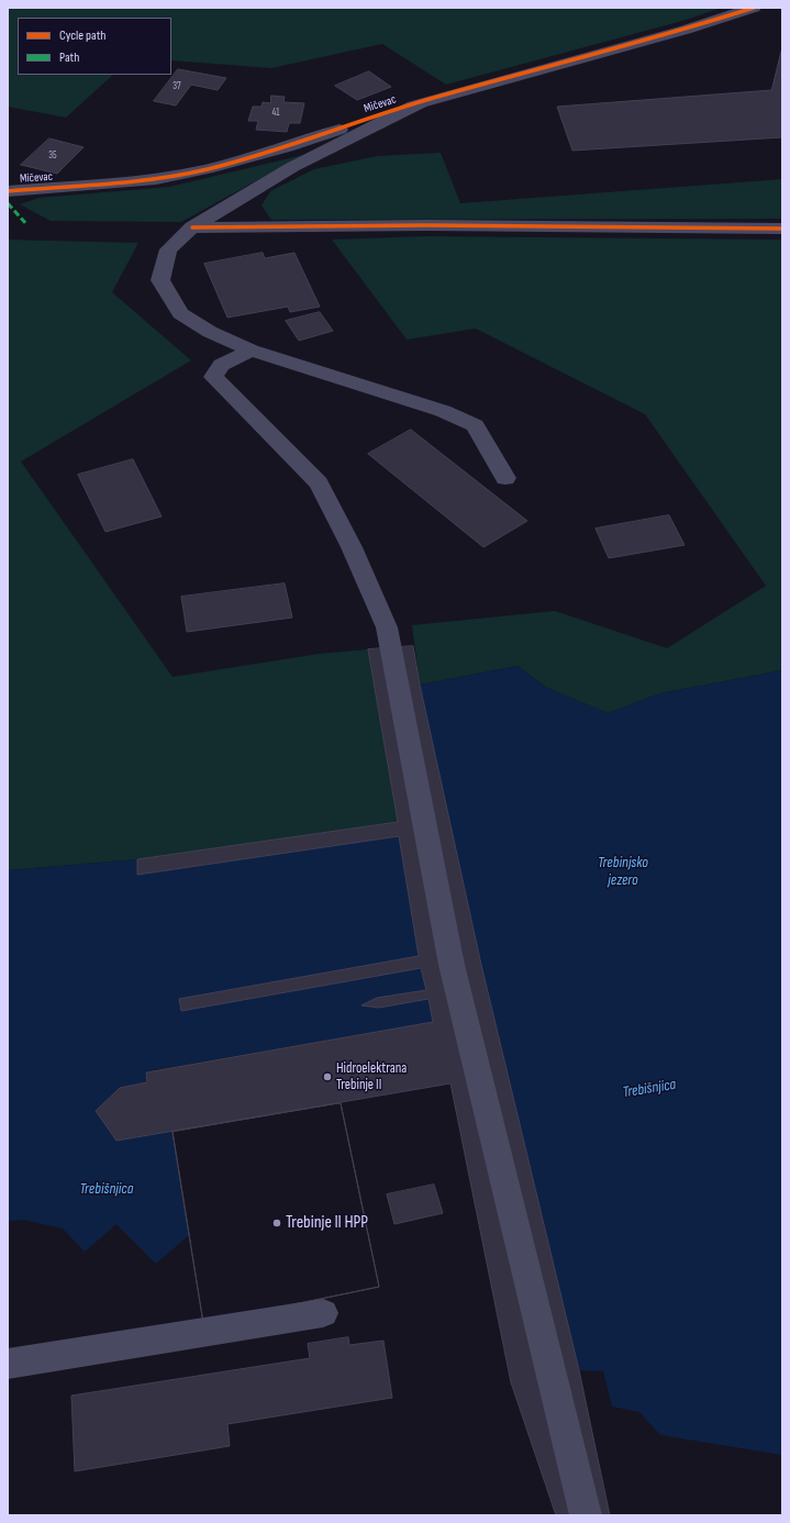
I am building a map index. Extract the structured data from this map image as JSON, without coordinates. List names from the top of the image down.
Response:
{
  "streets": {
    "street": ["Mičevac"]
  },
  "water": ["Trebinjsko jezero", "Trebišnjica"],
  "places": ["Hidroelektrana Trebinje II", "Trebinje II HPP"],
  "house_numbers": ["37", "41", "35"],
  "legend": ["Cycle path", "Path"]
}
